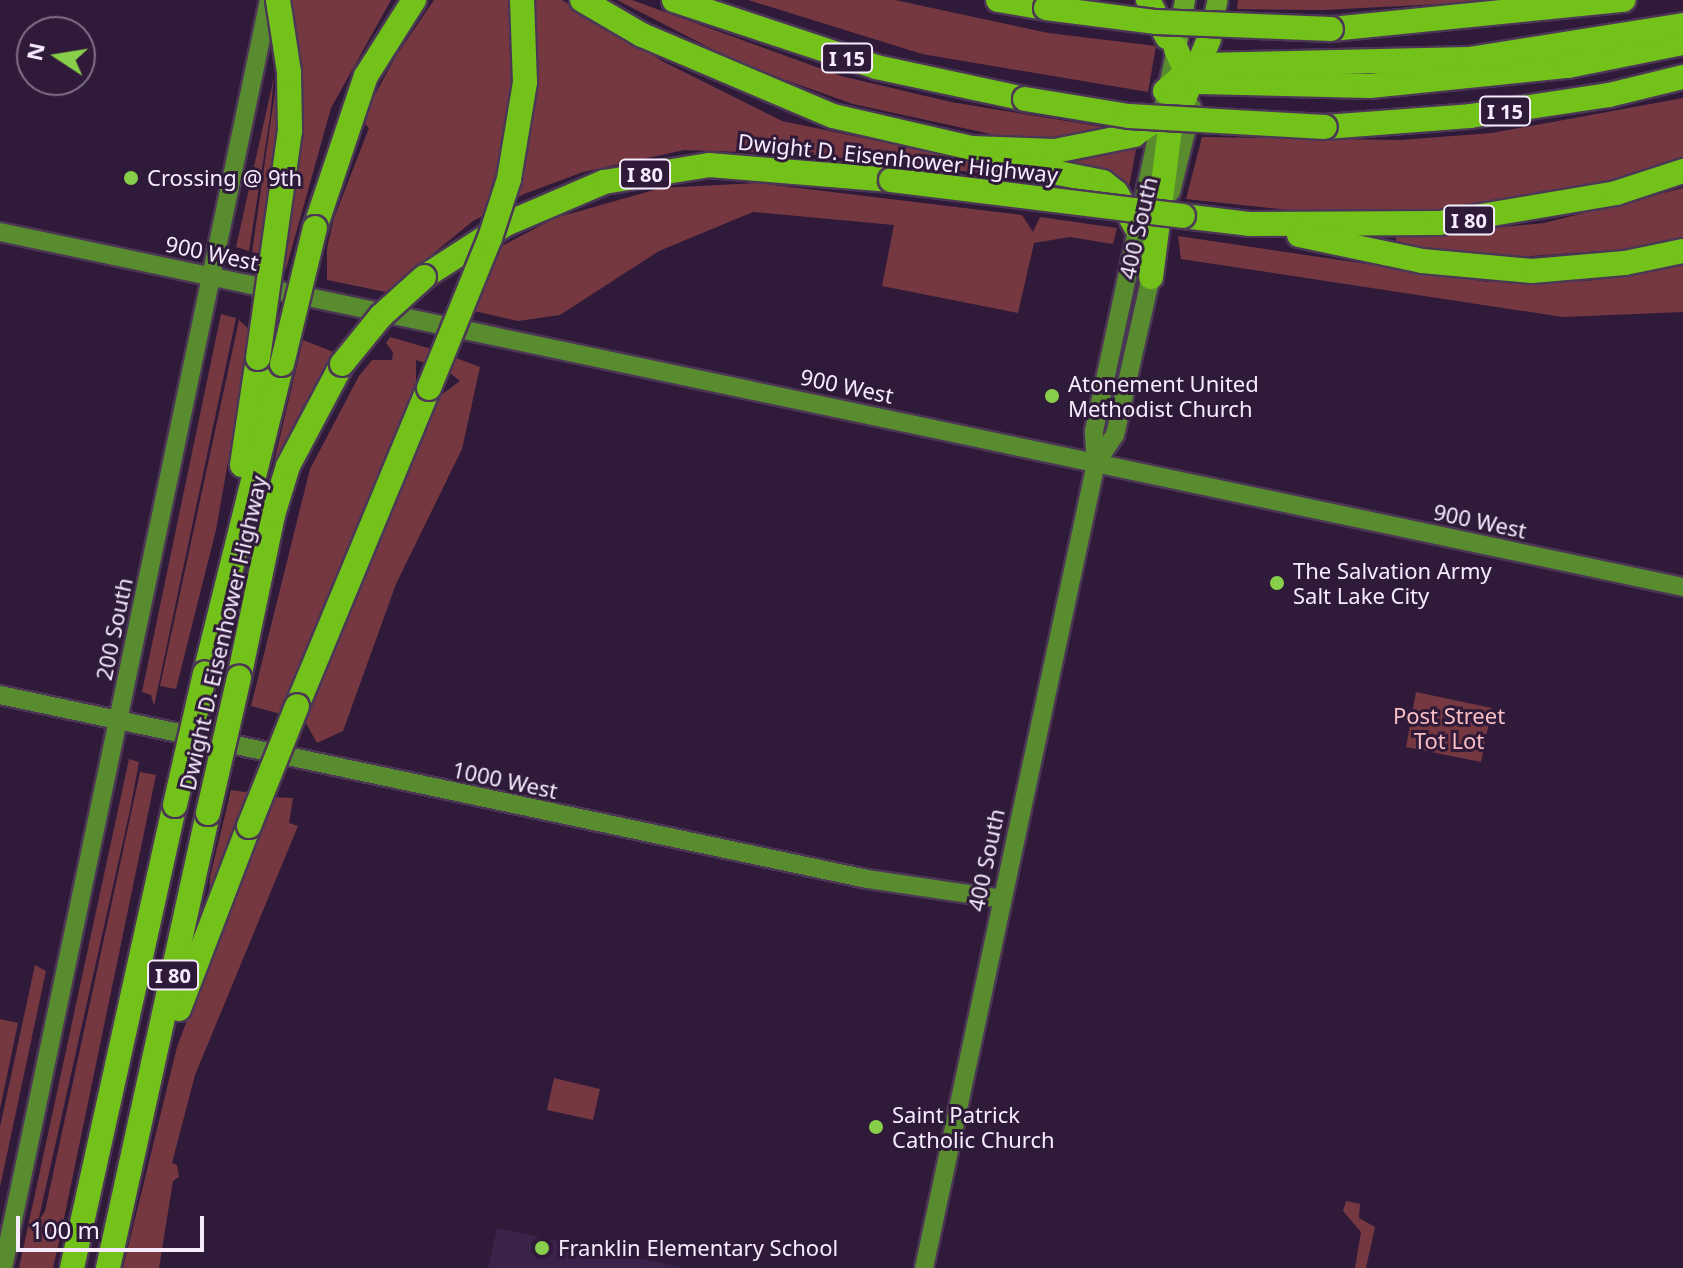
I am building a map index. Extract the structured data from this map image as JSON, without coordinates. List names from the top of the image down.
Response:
{
  "streets": {
    "highway": ["I 15", "Dwight D. Eisenhower Highway", "I 80"],
    "main road": [
      "400 South",
      "900 West",
      "200 South",
      "1000 West"
    ]
  },
  "crossings": [
    ["Dwight D. Eisenhower Highway", "I 80"],
    ["400 South", "900 West"],
    ["400 South", "1000 West"],
    ["900 West", "200 South"],
    ["200 South", "1000 West"]
  ],
  "parks": ["Post Street Tot Lot"],
  "places": [
    "Crossing @ 9th",
    "Atonement United Methodist Church",
    "The Salvation Army Salt Lake City",
    "Saint Patrick Catholic Church",
    "Franklin Elementary School"
  ],
  "scale_bar": "100 m",
  "north": "left"
}
